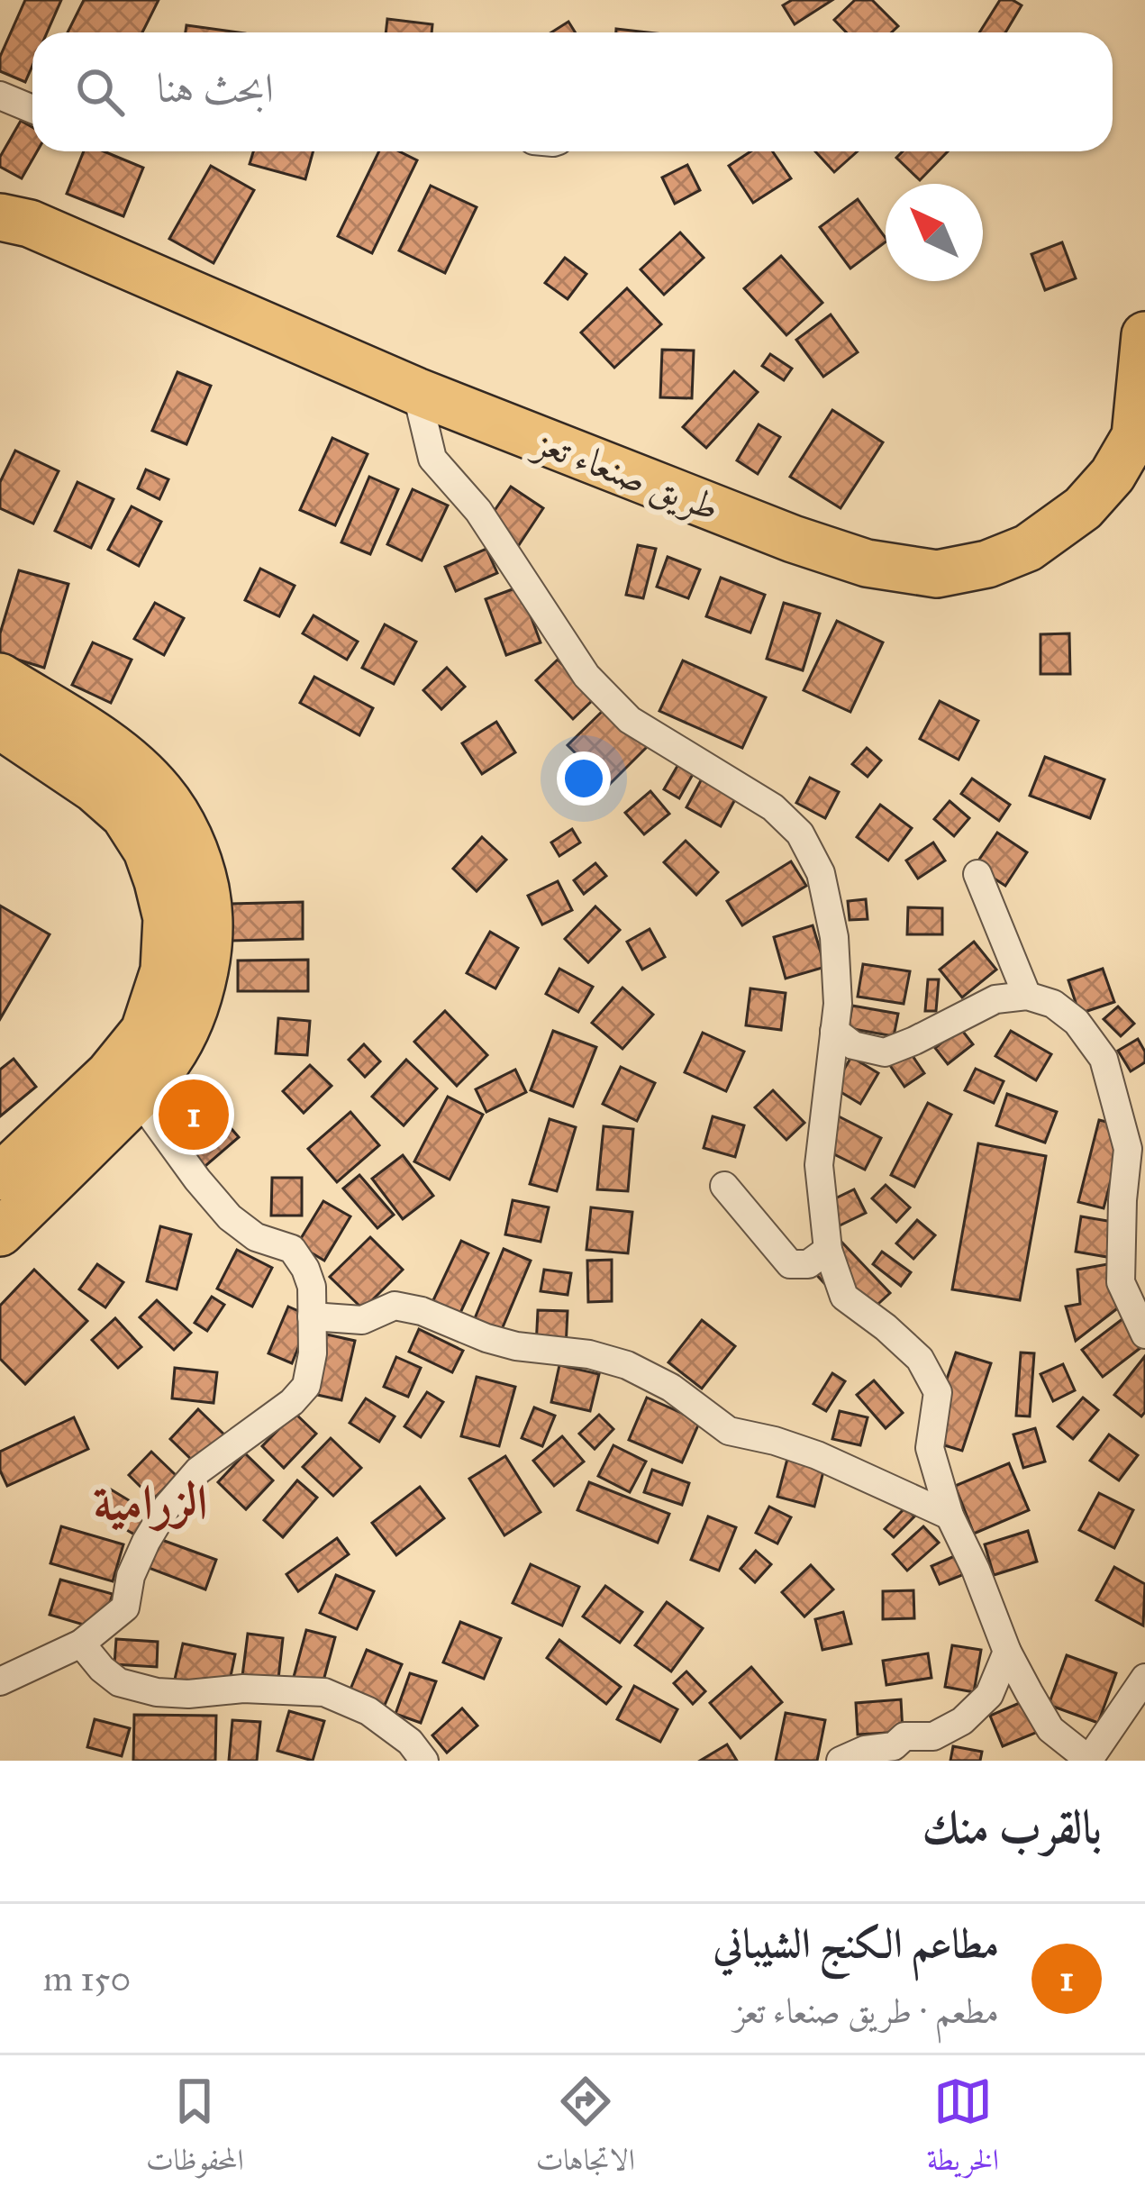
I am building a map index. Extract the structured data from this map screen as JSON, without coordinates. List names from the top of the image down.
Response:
{
  "streets": {
    "highway": ["طريق صنعاء تعز"]
  },
  "districts": ["الزرامية"],
  "north": "top left",
  "page": {
    "search": "ابحث هنا",
    "pins": "1",
    "heading": "بالقرب منك",
    "list": [
      {
        "mark": "1",
        "name": "مطاعم الكنج الشيباني",
        "note": "مطعم · طريق صنعاء تعز",
        "value": "150 m"
      }
    ],
    "nav": ["الخريطة", "الاتجاهات", "المحفوظات"]
  }
}
